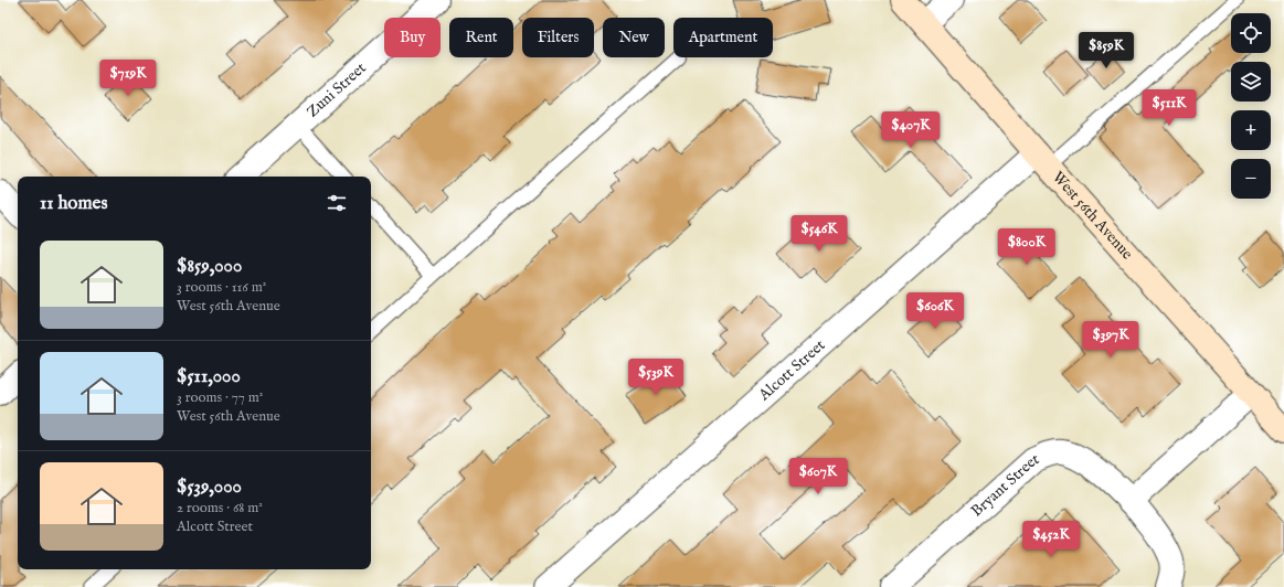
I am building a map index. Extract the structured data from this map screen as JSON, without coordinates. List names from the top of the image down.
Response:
{
  "streets": {
    "street": [
      "Zuni Street",
      "West 56th Avenue",
      "Alcott Street",
      "Bryant Street"
    ]
  },
  "crossings": [
    ["West 56th Avenue", "Alcott Street"]
  ],
  "page": {
    "map_buttons": ["+", "−"],
    "chip": [
      "Buy",
      "Rent",
      "Filters",
      "New",
      "Apartment"
    ],
    "price": [
      "$859K",
      "$719K",
      "$511K",
      "$407K",
      "$546K",
      "$800K",
      "$606K",
      "$397K",
      "$539K",
      "$607K",
      "$452K"
    ],
    "heading": "11 homes",
    "list": [
      {
        "name": "$859,000",
        "note": "3 rooms · 116 m² · West 56th Avenue"
      },
      {
        "name": "$511,000",
        "note": "3 rooms · 77 m² · West 56th Avenue"
      },
      {
        "name": "$539,000",
        "note": "2 rooms · 68 m² · Alcott Street"
      }
    ]
  }
}
